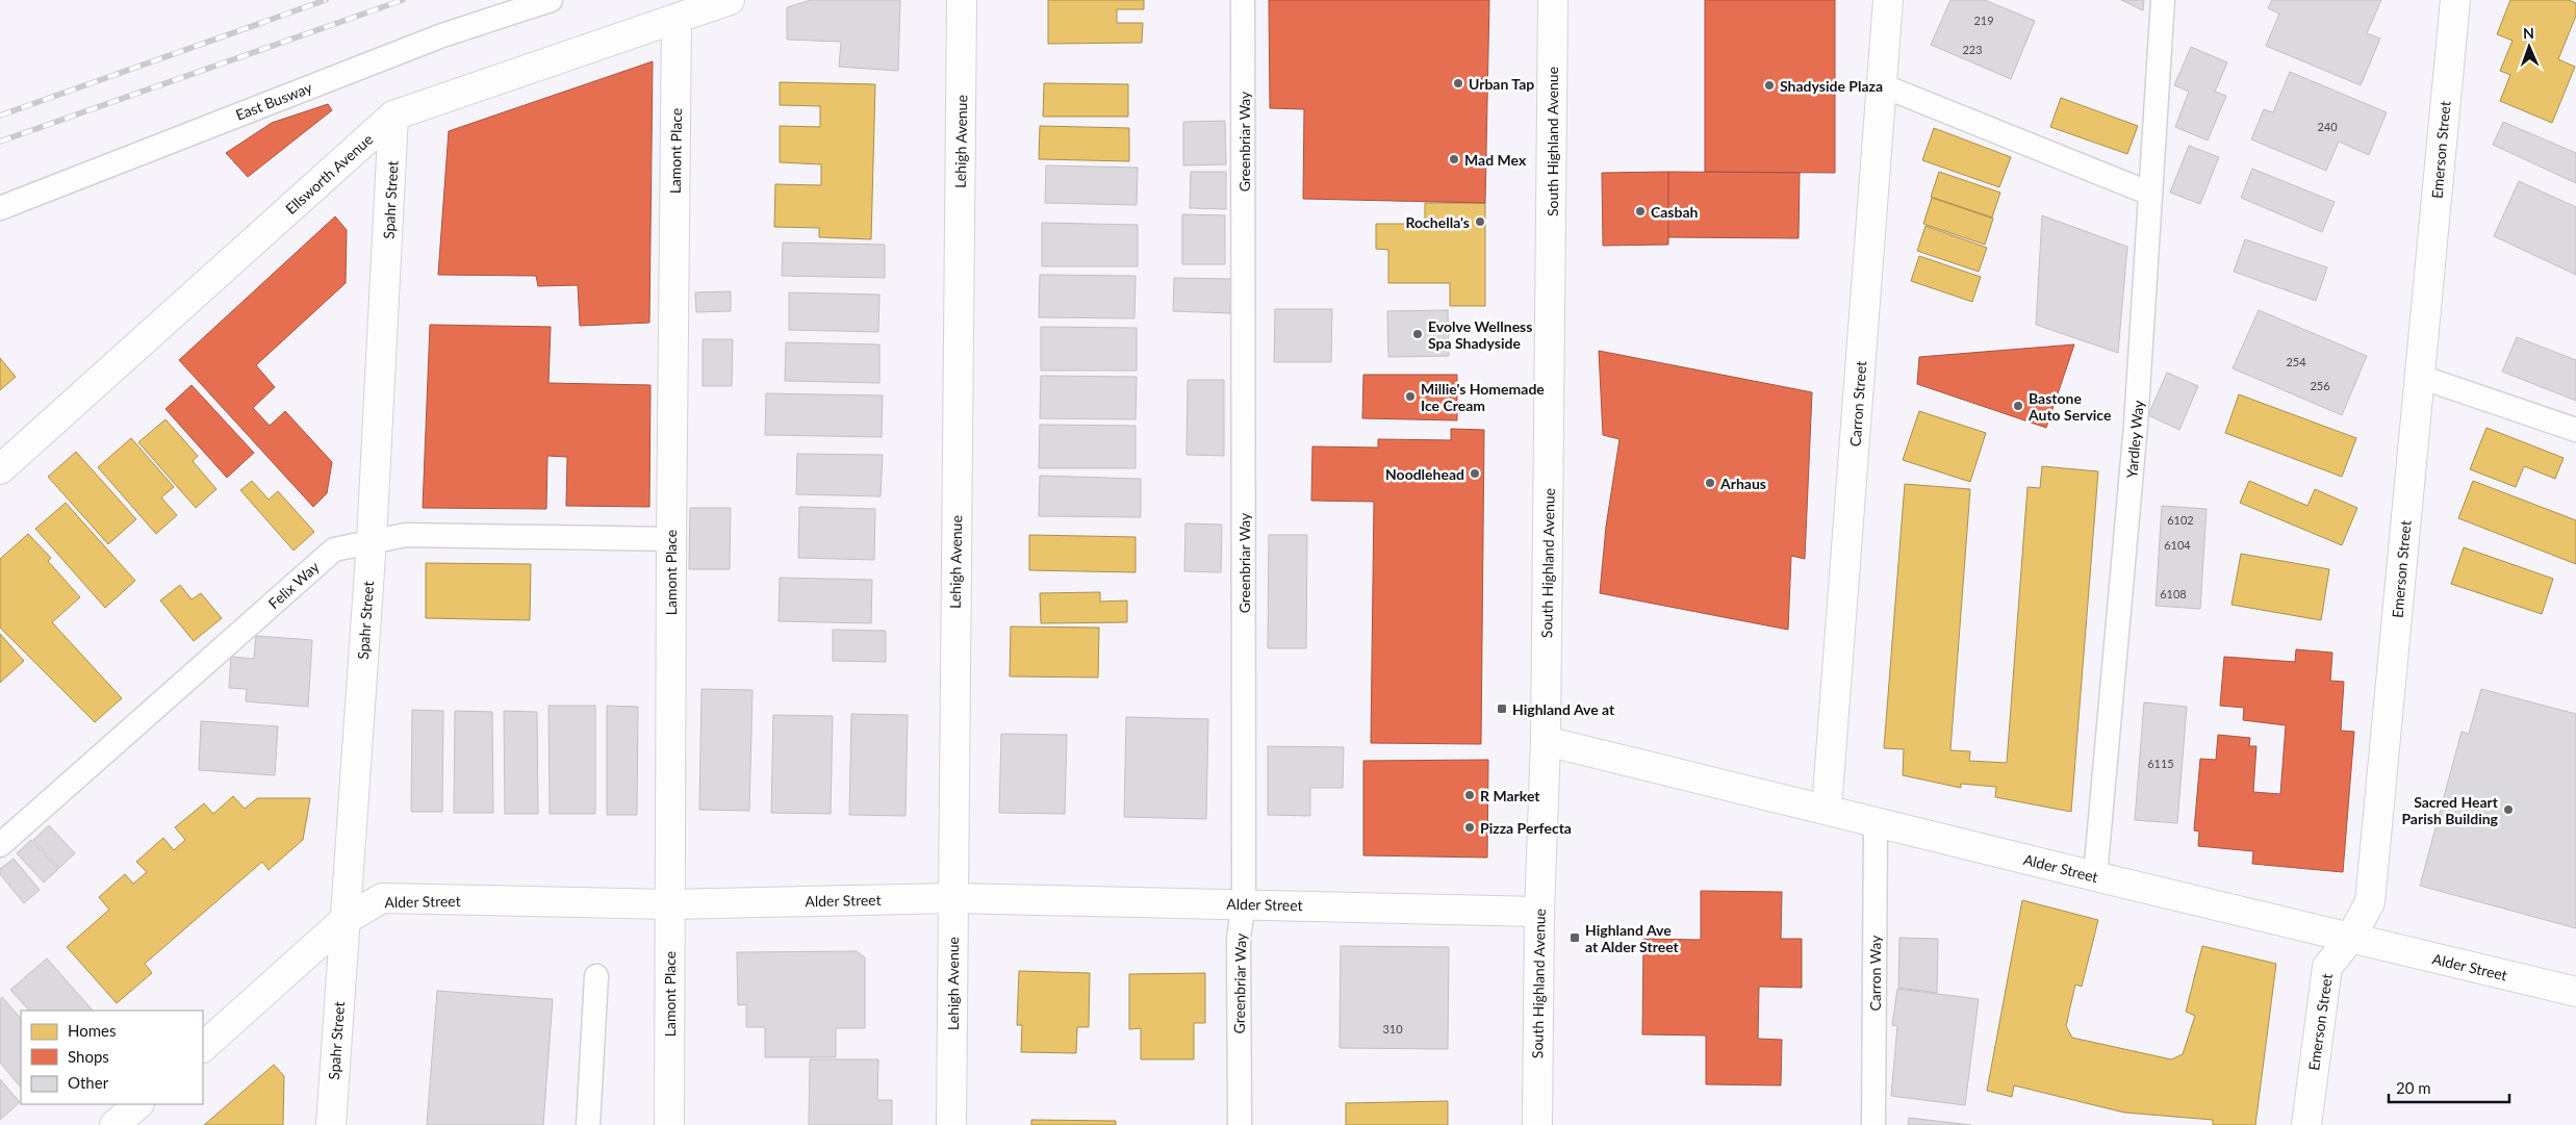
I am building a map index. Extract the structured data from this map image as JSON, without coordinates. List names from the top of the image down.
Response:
{
  "streets": {
    "street": [
      "Lehigh Avenue",
      "South Highland Avenue",
      "Emerson Street",
      "Lamont Place",
      "Ellsworth Avenue",
      "Spahr Street",
      "Carron Street",
      "Alder Street"
    ],
    "lane": [
      "East Busway",
      "Greenbriar Way",
      "Yardley Way",
      "Felix Way",
      "Carron Way"
    ]
  },
  "crossings": [
    ["Lehigh Avenue", "Alder Street"],
    ["Greenbriar Way", "Alder Street"],
    ["South Highland Avenue", "Alder Street"],
    ["Emerson Street", "Alder Street"],
    ["Lamont Place", "Ellsworth Avenue"],
    ["Lamont Place", "Felix Way"],
    ["Lamont Place", "Alder Street"],
    ["Ellsworth Avenue", "Spahr Street"],
    ["Spahr Street", "Felix Way"],
    ["Spahr Street", "Alder Street"],
    ["Carron Street", "Alder Street"],
    ["Yardley Way", "Alder Street"],
    ["Alder Street", "Carron Way"]
  ],
  "places": {
    "other": [
      "Urban Tap",
      "Shadyside Plaza",
      "Mad Mex",
      "Casbah",
      "Rochella's",
      "Evolve Wellness Spa Shadyside",
      "Millie's Homemade Ice Cream",
      "Bastone Auto Service",
      "Noodlehead",
      "Arhaus",
      "R Market",
      "Sacred Heart Parish Building",
      "Pizza Perfecta"
    ],
    "transit": ["Highland Ave at", "Highland Ave at Alder Street"]
  },
  "house_numbers": [
    "219",
    "223",
    "240",
    "254",
    "256",
    "6102",
    "6104",
    "6108",
    "6115",
    "310"
  ],
  "legend": ["Homes", "Shops", "Other"],
  "scale_bar": "20 m",
  "north": "top"
}
